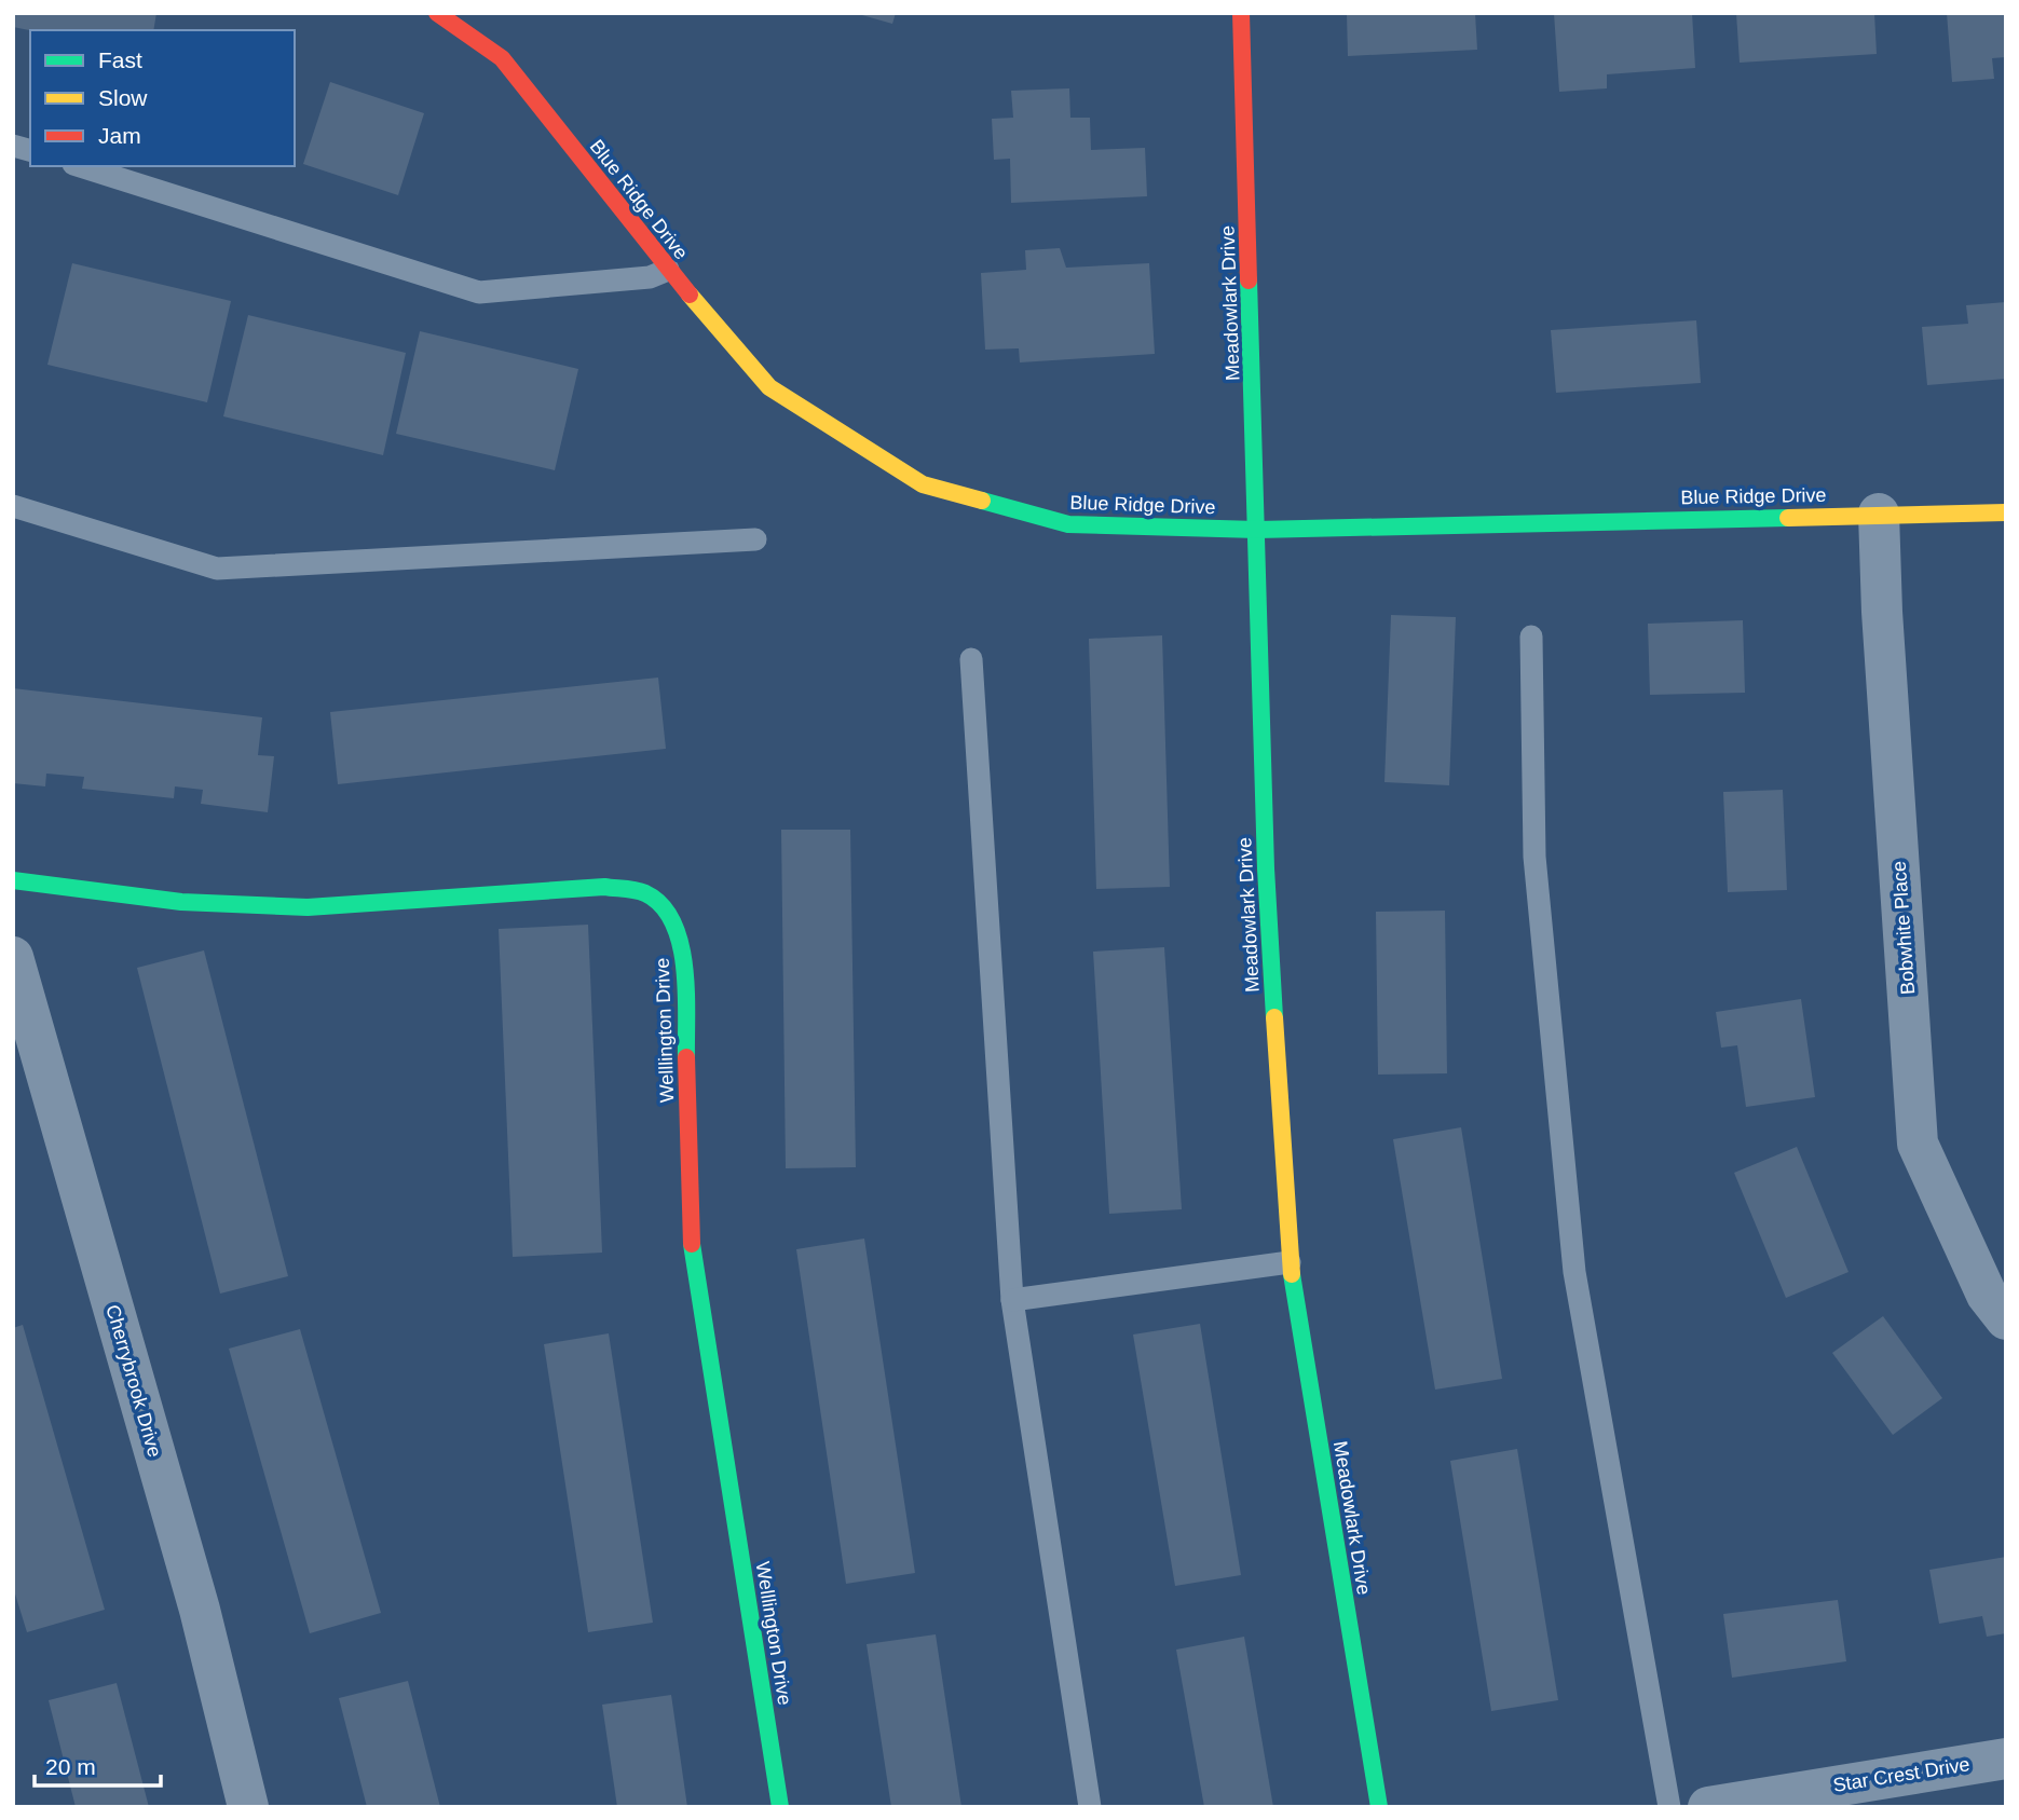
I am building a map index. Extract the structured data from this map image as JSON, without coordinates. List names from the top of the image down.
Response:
{
  "streets": {
    "street": [
      "Blue Ridge Drive",
      "Meadowlark Drive",
      "Bobwhite Place",
      "Welllington Drive",
      "Cherrybrook Drive",
      "Star Crest Drive"
    ]
  },
  "crossings": [
    ["Blue Ridge Drive", "Meadowlark Drive"],
    ["Blue Ridge Drive", "Bobwhite Place"]
  ],
  "legend": ["Fast", "Slow", "Jam"],
  "scale_bar": "20 m"
}
